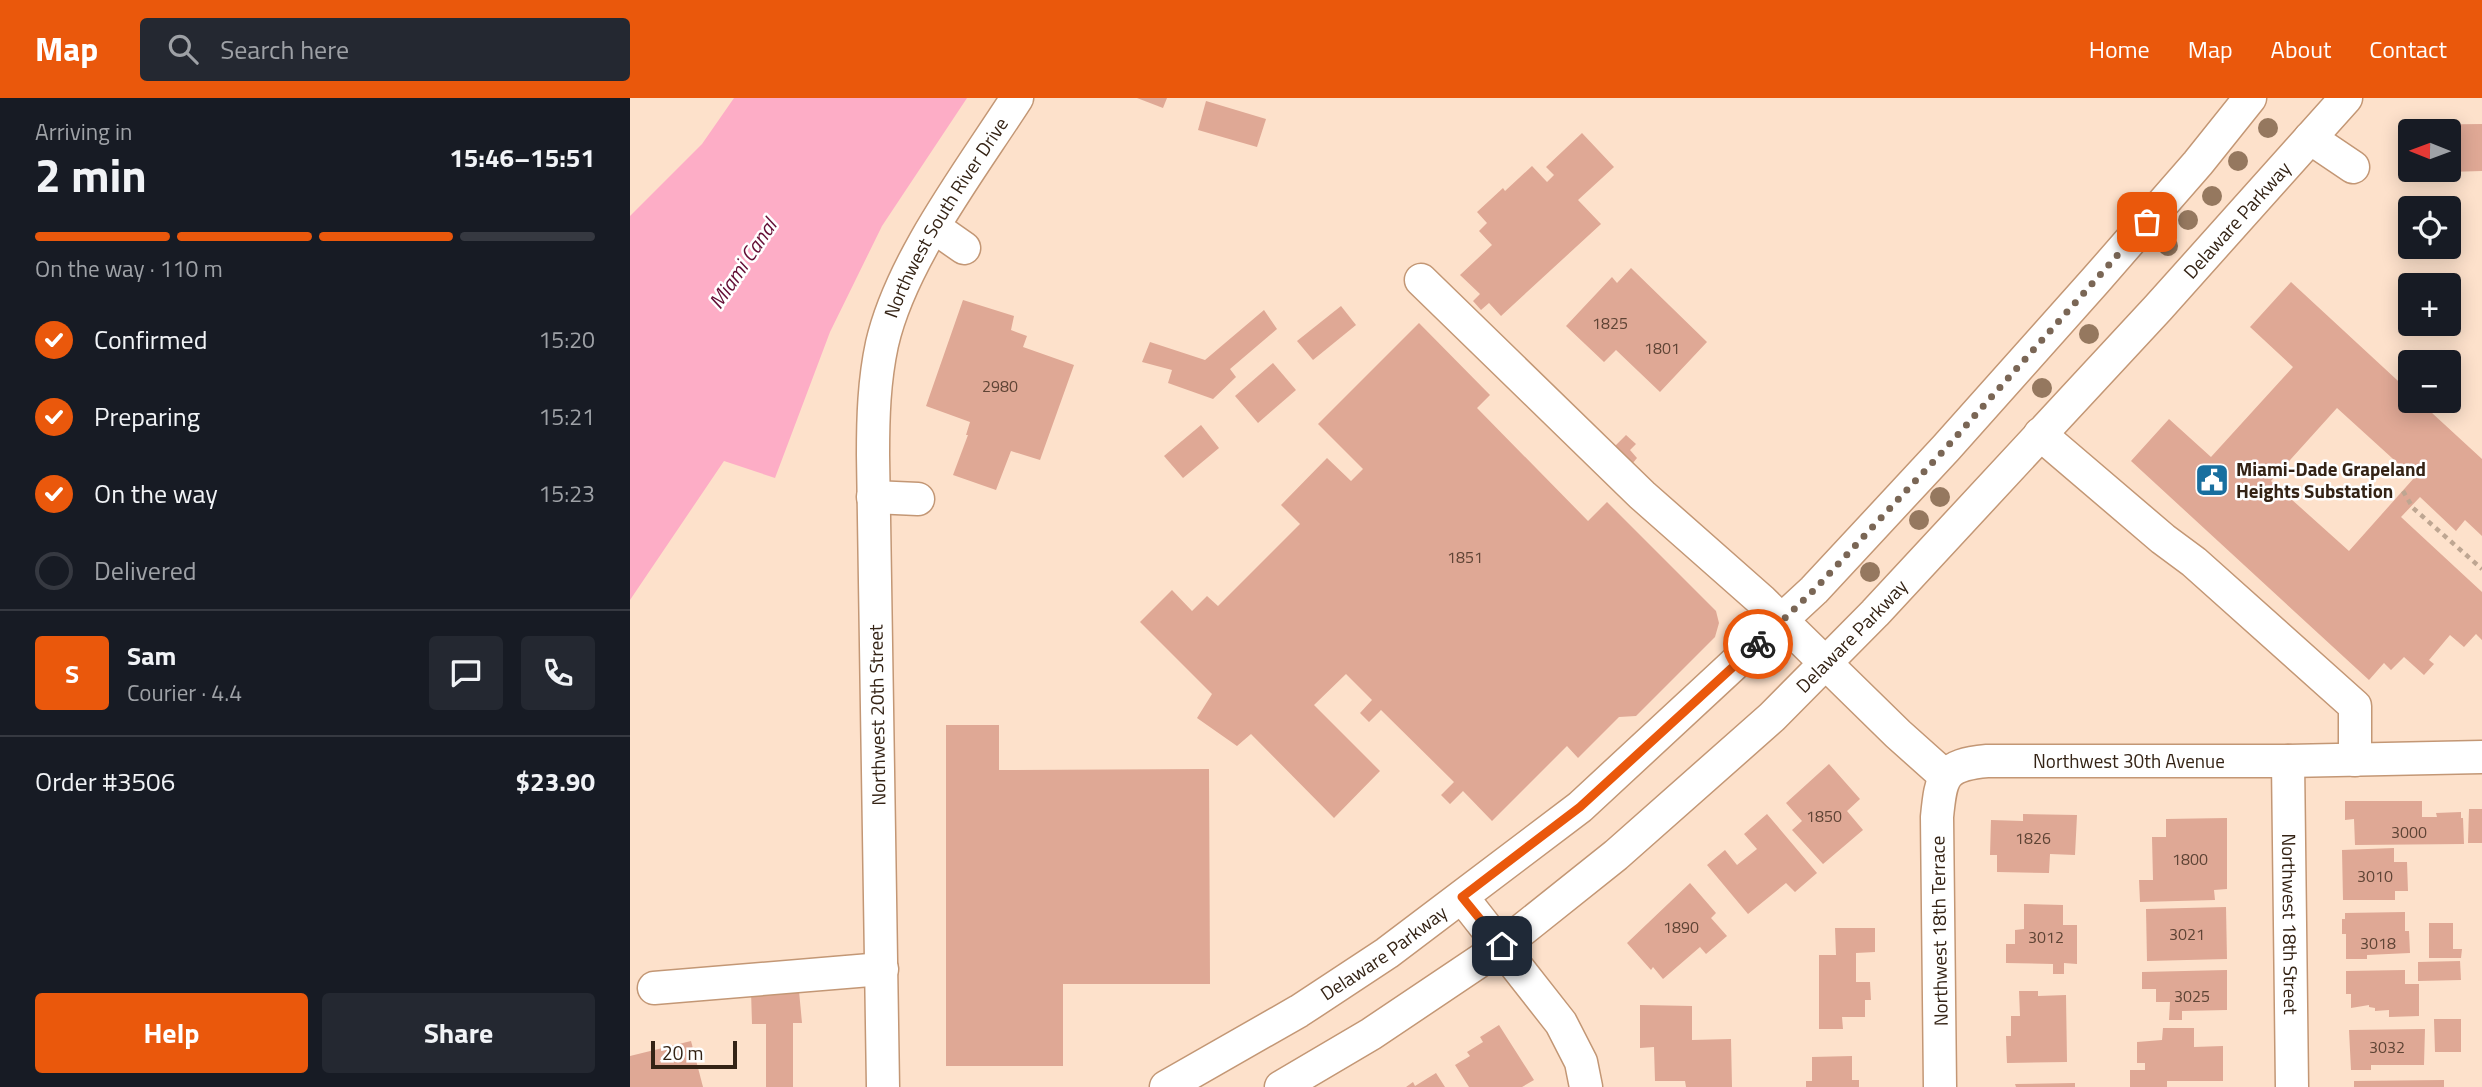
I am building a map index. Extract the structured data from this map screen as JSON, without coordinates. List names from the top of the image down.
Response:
{
  "streets": {
    "street": [
      "Northwest South River Drive",
      "Delaware Parkway",
      "Northwest 20th Street",
      "Northwest 30th Avenue",
      "Northwest 18th Street",
      "Northwest 18th Terrace"
    ]
  },
  "crossings": [
    ["Northwest South River Drive", "Northwest 20th Street"],
    ["Northwest 30th Avenue", "Northwest 18th Street"],
    ["Northwest 30th Avenue", "Northwest 18th Terrace"]
  ],
  "water": ["Miami Canal"],
  "places": {
    "public building": ["Miami-Dade Grapeland Heights Substation"]
  },
  "house_numbers": [
    "1825",
    "1801",
    "2980",
    "1851",
    "1850",
    "3000",
    "1826",
    "1800",
    "3010",
    "1890",
    "3021",
    "3012",
    "3018",
    "3025",
    "3032"
  ],
  "scale_bar": "20 m",
  "north": "left",
  "page": {
    "header": "Map",
    "search": "Search here",
    "nav": [
      "Home",
      "Map",
      "About",
      "Contact"
    ],
    "heading": ["2 min", "Arriving in", "15:46–15:51"],
    "panel": [
      "Sam",
      "Courier · 4.4",
      "Order #3506",
      "$23.90"
    ],
    "map_buttons": ["+", "−"],
    "bar": "On the way · 110 m",
    "list": [
      ["Confirmed", "15:20"],
      ["Preparing", "15:21"],
      ["On the way", "15:23"],
      "Delivered"
    ],
    "round": "S",
    "buttons": ["Help", "Share"],
    "scale": "20 m"
  }
}
